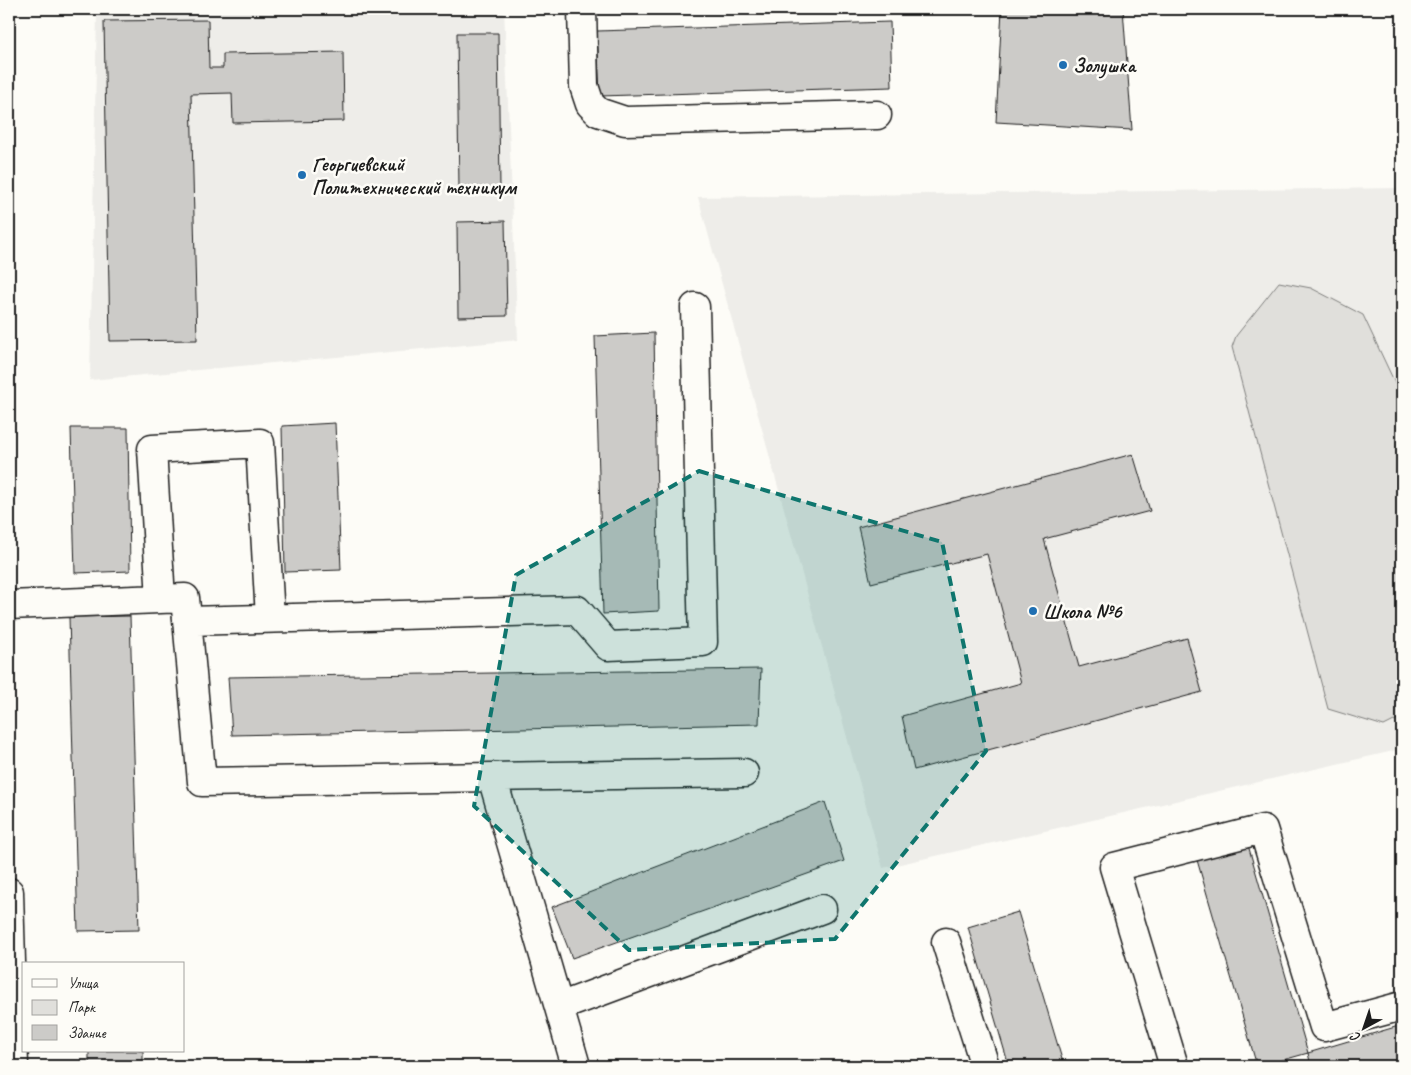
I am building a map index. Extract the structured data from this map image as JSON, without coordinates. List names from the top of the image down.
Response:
{
  "places": ["Золушка", "Георгиевский Политехнический техникум", "Школа №6"],
  "legend": ["Улица", "Парк", "Здание"],
  "north": "bottom left"
}
